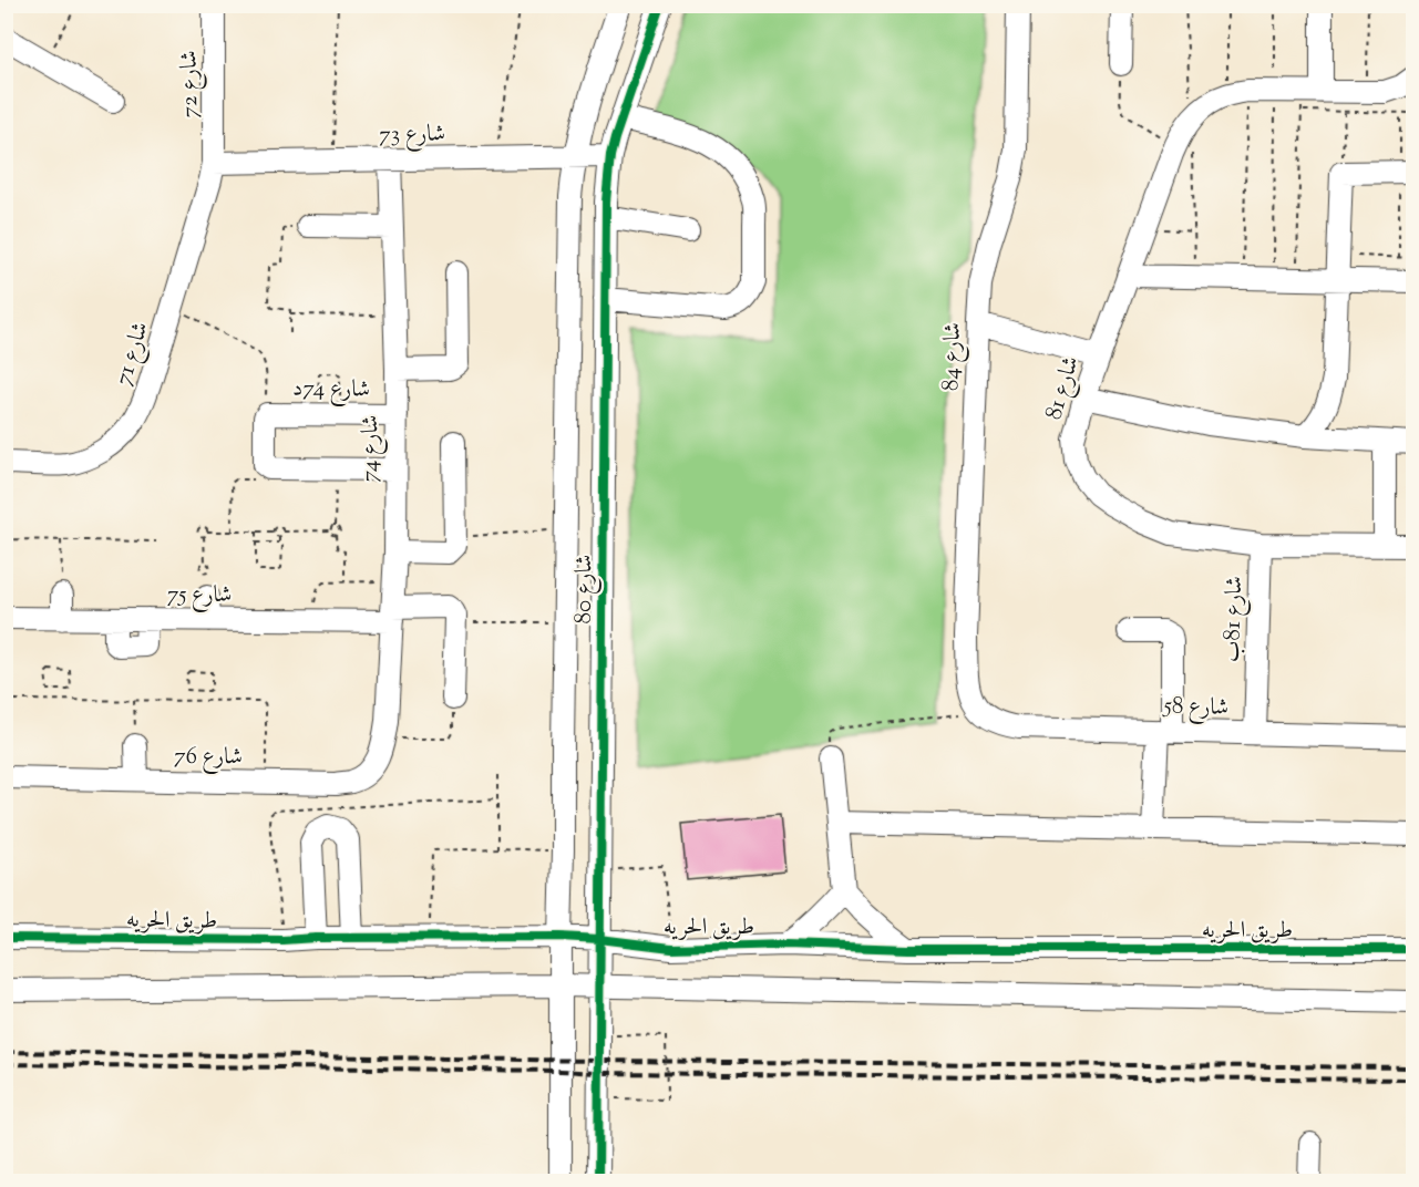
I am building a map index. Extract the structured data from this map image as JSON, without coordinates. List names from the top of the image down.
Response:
{
  "streets": {
    "street": [
      "شارع 72",
      "شارع 73",
      "شارع 71",
      "شارع 84",
      "شارع 74د",
      "شارع 81",
      "شارع 74",
      "شارع 80",
      "شارع 75",
      "شارع 81ب",
      "شارع 58",
      "شارع 76",
      "طريق الحريه"
    ]
  },
  "crossings": [
    ["شارع 72", "شارع 73"],
    ["شارع 72", "شارع 71"],
    ["شارع 73", "شارع 71"],
    ["شارع 73", "شارع 74"],
    ["شارع 73", "شارع 80"],
    ["شارع 84", "شارع 58"],
    ["شارع 74د", "شارع 74"],
    ["شارع 81", "شارع 81ب"],
    ["شارع 74", "شارع 75"],
    ["شارع 74", "شارع 76"],
    ["شارع 80", "طريق الحريه"],
    ["شارع 81ب", "شارع 58"]
  ]
}
